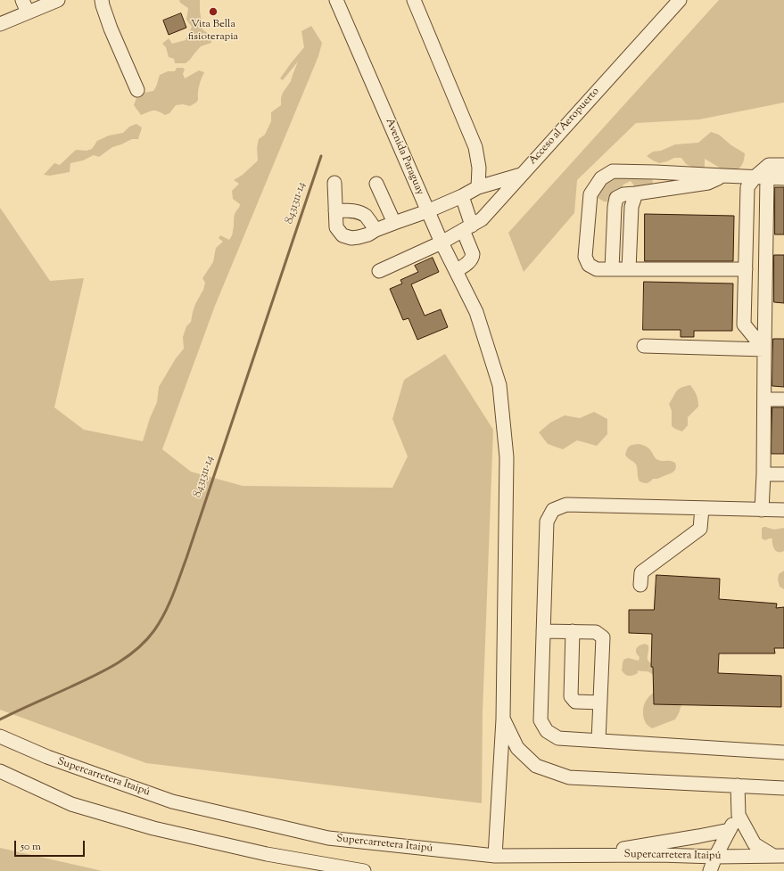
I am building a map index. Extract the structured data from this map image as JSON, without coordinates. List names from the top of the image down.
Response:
{
  "streets": {
    "street": ["Acceso al Aeropuerto", "Avenida Paraguay", "Supercarretera Itaipú"]
  },
  "crossings": [
    ["Acceso al Aeropuerto", "Avenida Paraguay"],
    ["Avenida Paraguay", "Supercarretera Itaipú"]
  ],
  "water": ["8431311-14"],
  "places": ["Vita Bella fisioterapia"],
  "scale_bar": "50 m"
}
